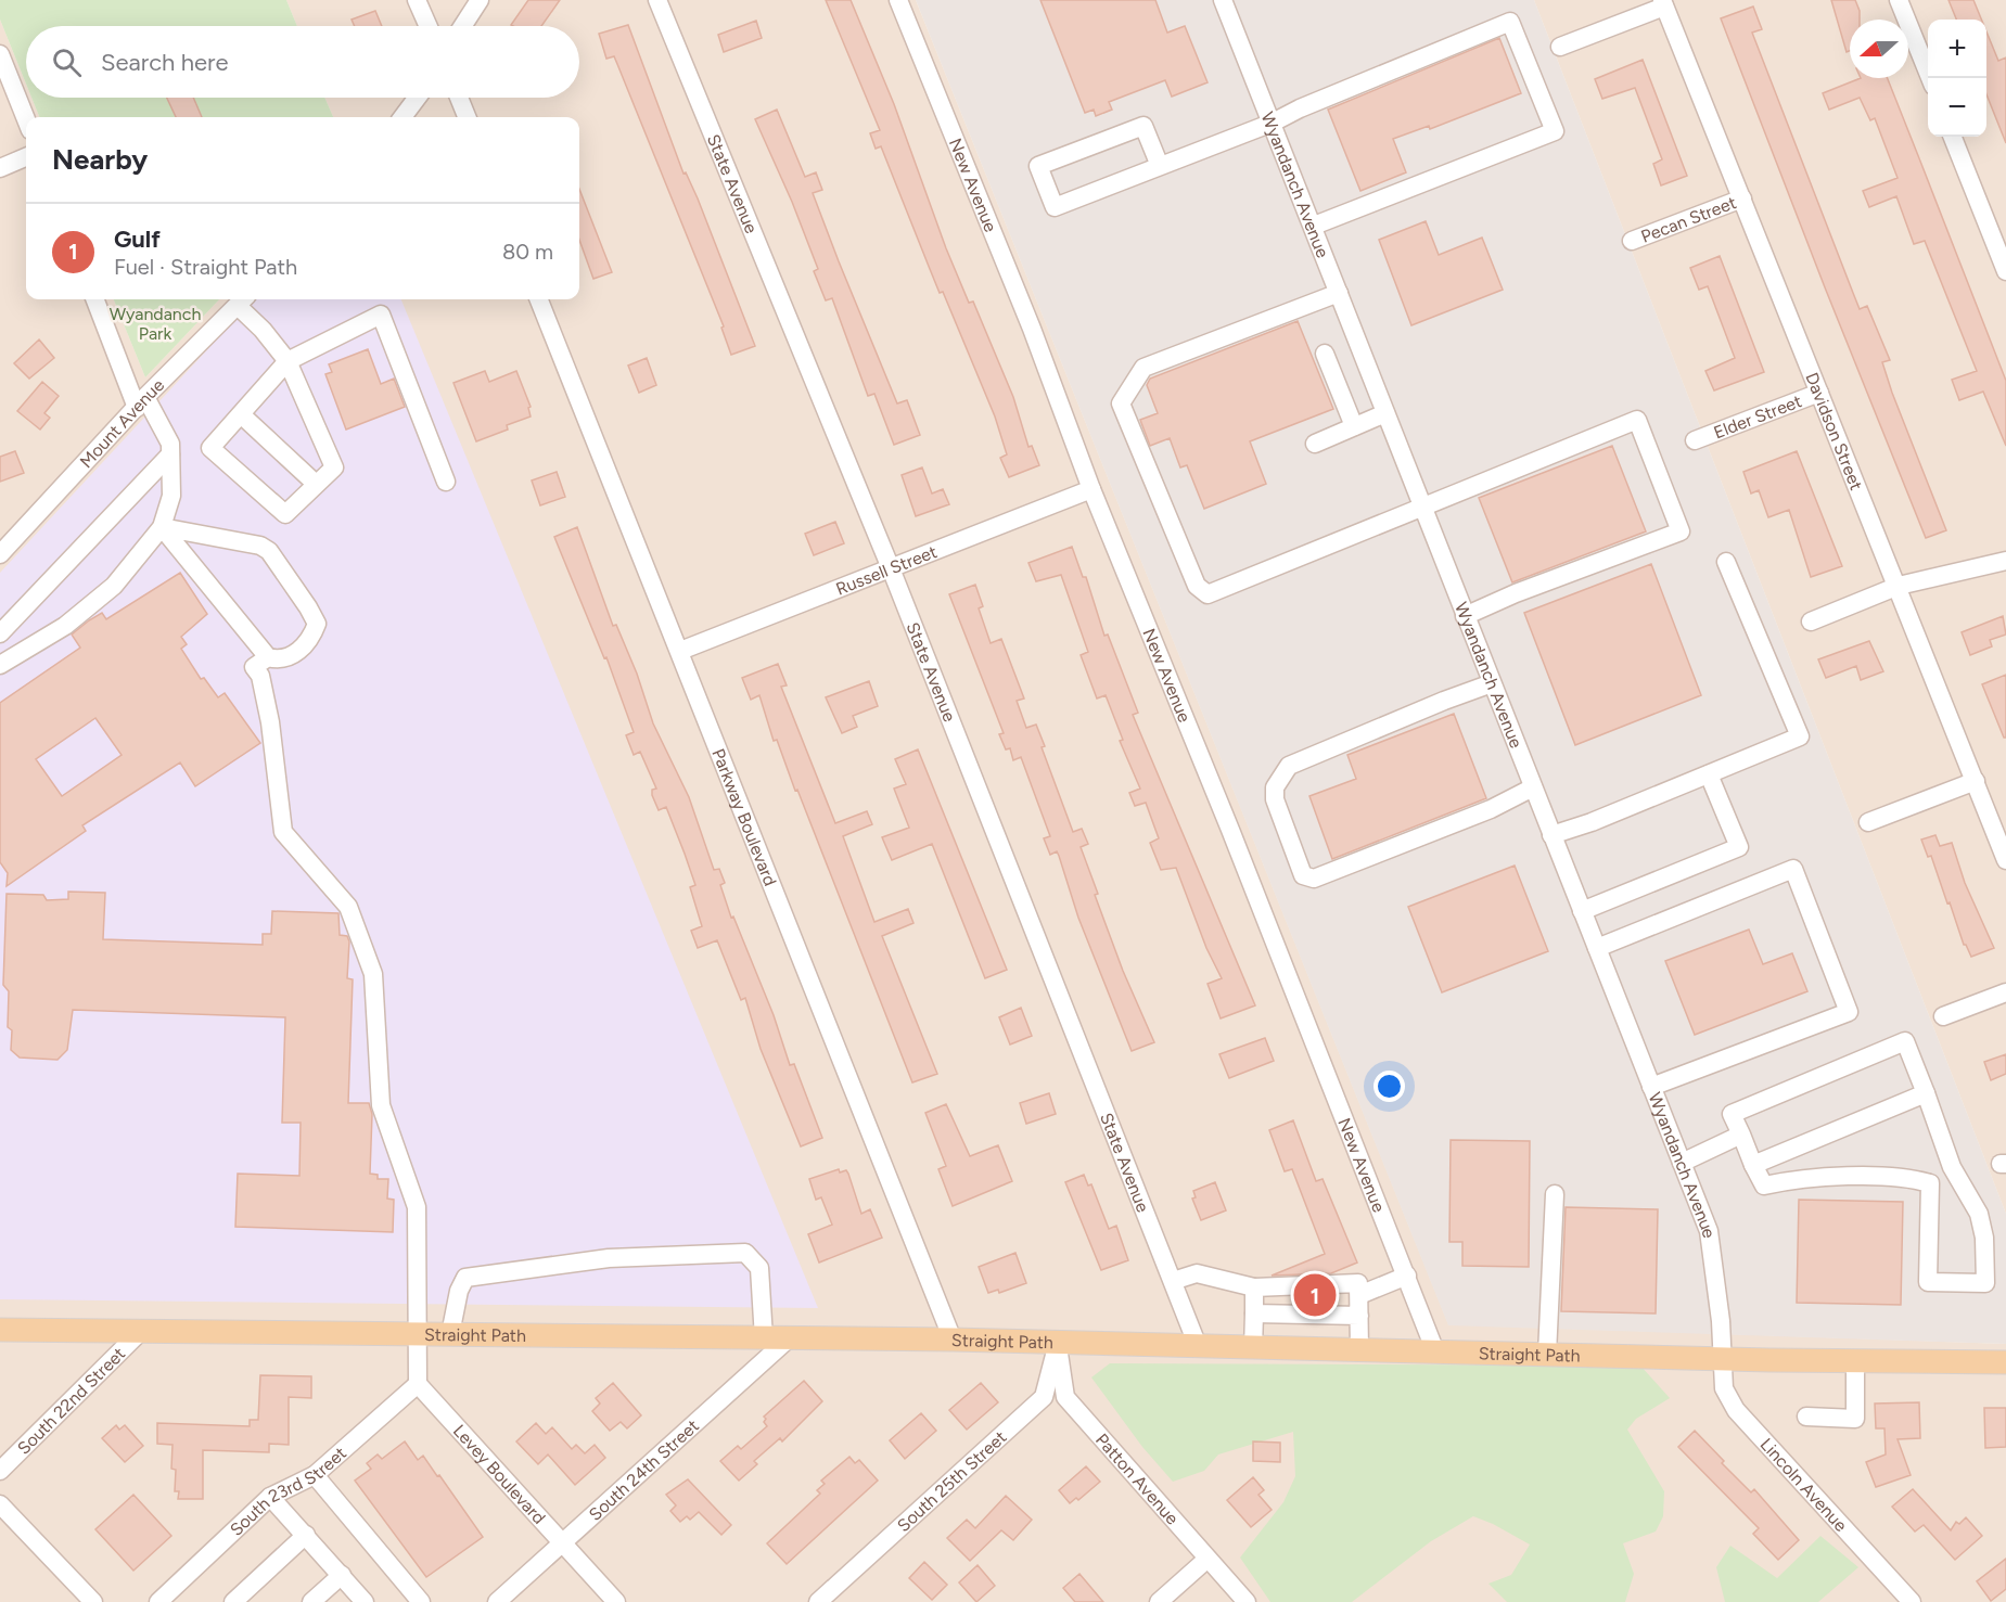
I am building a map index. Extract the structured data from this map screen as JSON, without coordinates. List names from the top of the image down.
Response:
{
  "streets": {
    "main road": ["Straight Path"],
    "street": [
      "State Avenue",
      "Wyandanch Avenue",
      "New Avenue",
      "Pecan Street",
      "Elder Street",
      "Mount Avenue",
      "Davidson Street",
      "Russell Street",
      "Parkway Boulevard",
      "South 22nd Street",
      "South 24th Street",
      "Levey Boulevard",
      "Patton Avenue",
      "South 25th Street",
      "Lincoln Avenue",
      "South 23rd Street"
    ]
  },
  "crossings": [
    ["State Avenue", "Russell Street"],
    ["State Avenue", "Straight Path"],
    ["Wyandanch Avenue", "Straight Path"],
    ["Wyandanch Avenue", "Lincoln Avenue"],
    ["New Avenue", "Russell Street"],
    ["New Avenue", "Straight Path"],
    ["Pecan Street", "Davidson Street"],
    ["Elder Street", "Davidson Street"],
    ["Russell Street", "Parkway Boulevard"],
    ["Parkway Boulevard", "Straight Path"],
    ["Straight Path", "South 22nd Street"],
    ["Straight Path", "South 24th Street"],
    ["Straight Path", "Patton Avenue"],
    ["Straight Path", "South 25th Street"],
    ["Straight Path", "Lincoln Avenue"],
    ["South 24th Street", "Levey Boulevard"],
    ["Levey Boulevard", "South 23rd Street"],
    ["Patton Avenue", "South 25th Street"]
  ],
  "parks": ["Wyandanch Park"],
  "north": "left",
  "page": {
    "map_buttons": ["+", "−"],
    "search": "Search here",
    "heading": "Nearby",
    "list": [
      {
        "mark": "1",
        "name": "Gulf",
        "note": "Fuel · Straight Path",
        "value": "80 m"
      }
    ],
    "pins": "1"
  }
}
